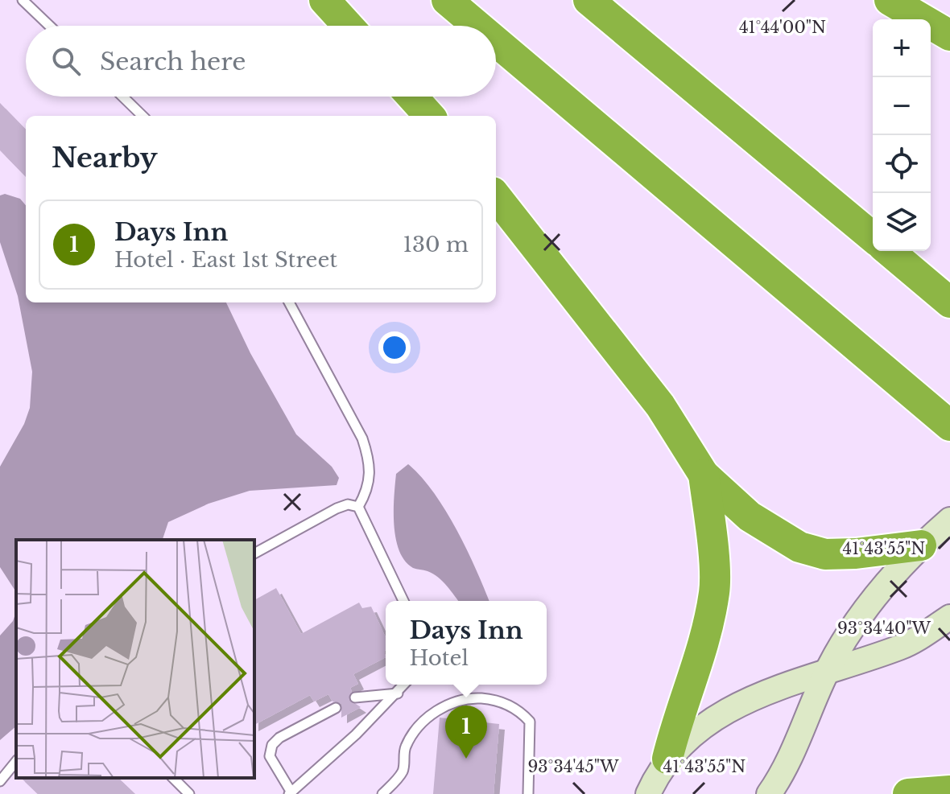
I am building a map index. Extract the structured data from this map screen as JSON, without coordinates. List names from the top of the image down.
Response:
{
  "page": {
    "map_buttons": ["+", "−"],
    "search": "Search here",
    "heading": "Nearby",
    "list": [
      {
        "mark": "1",
        "name": "Days Inn",
        "note": "Hotel · East 1st Street",
        "value": "130 m"
      }
    ],
    "popup": ["Days Inn", "Hotel"],
    "pins": "1"
  },
  "coordinates": [
    "41°44'00\"N",
    "41°43'55\"N",
    "93°34'40\"W",
    "93°34'45\"W"
  ]
}
